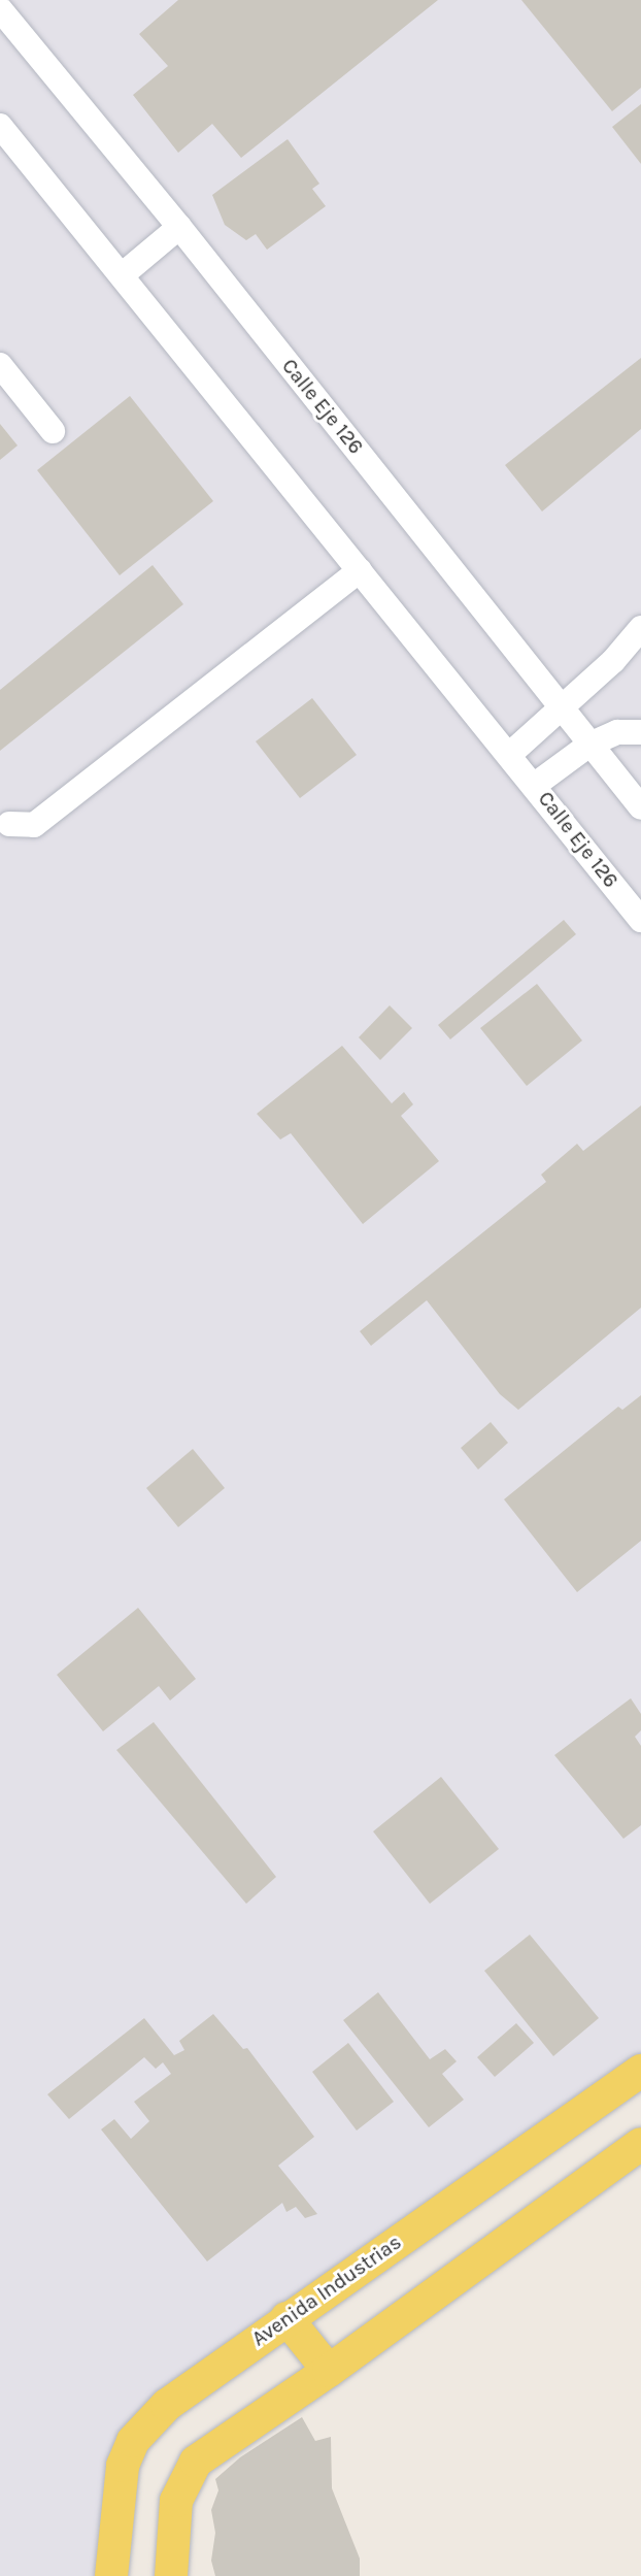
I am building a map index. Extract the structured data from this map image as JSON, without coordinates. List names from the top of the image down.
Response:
{
  "streets": {
    "main road": ["Avenida Industrias"],
    "street": ["Calle Eje 126"]
  }
}
